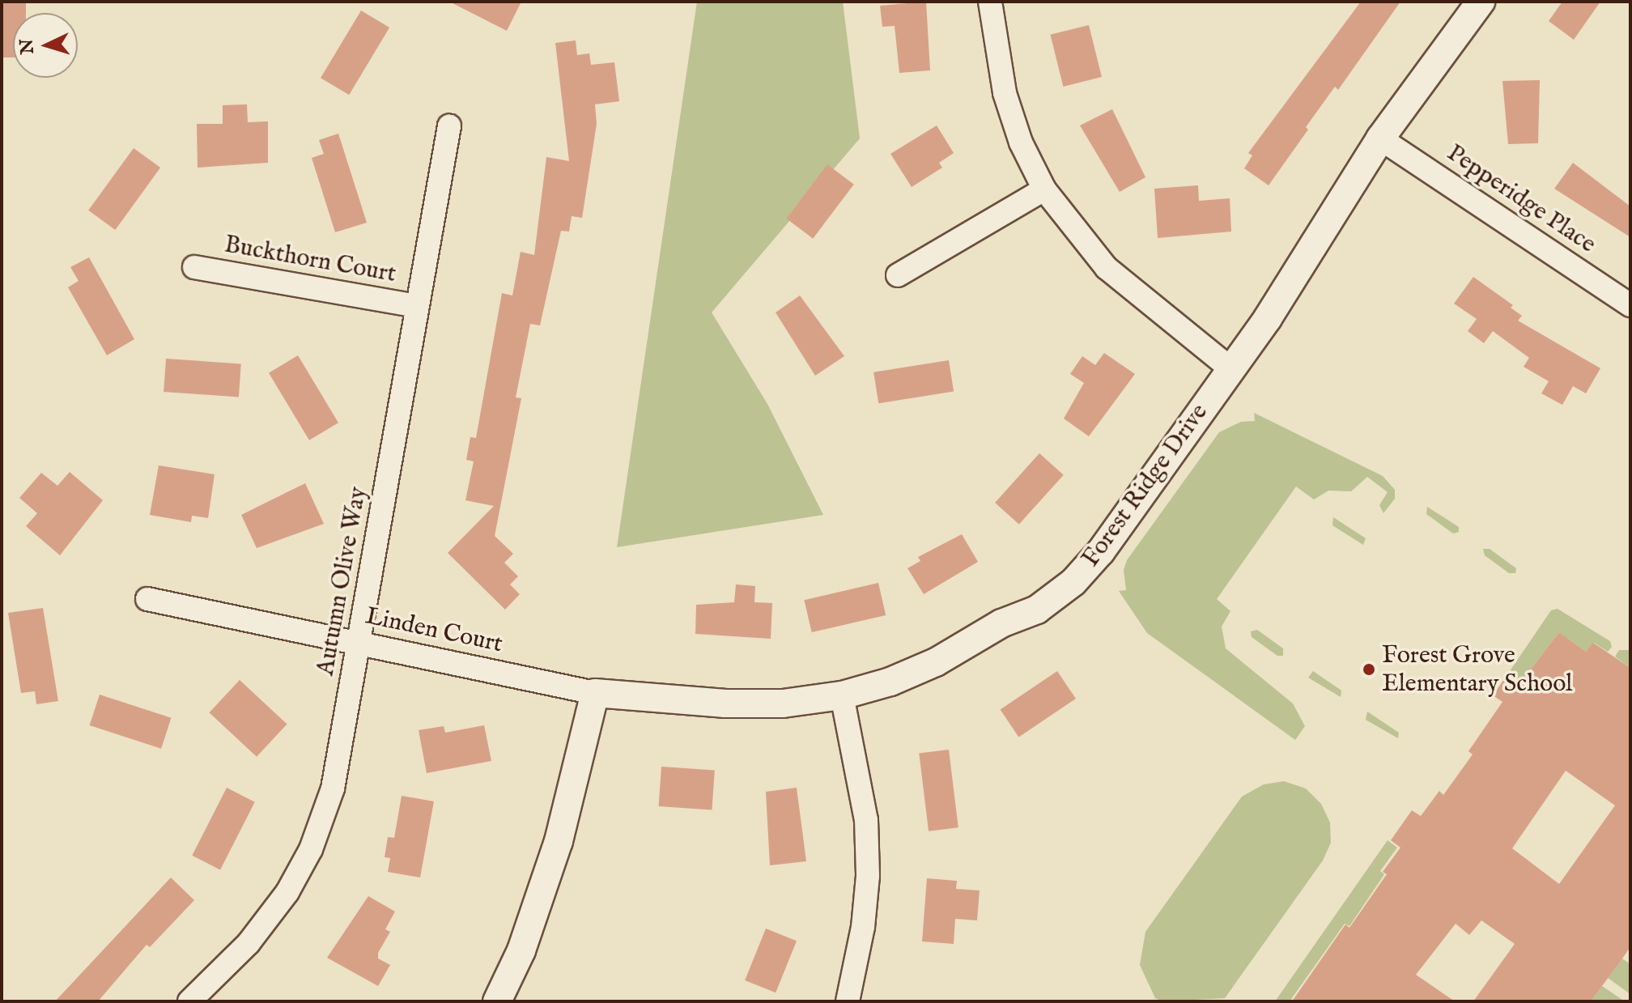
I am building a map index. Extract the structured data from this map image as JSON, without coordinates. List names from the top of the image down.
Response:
{
  "streets": {
    "street": [
      "Pepperidge Place",
      "Buckthorn Court",
      "Forest Ridge Drive",
      "Autumn Olive Way",
      "Linden Court"
    ]
  },
  "crossings": [
    ["Pepperidge Place", "Forest Ridge Drive"],
    ["Buckthorn Court", "Autumn Olive Way"],
    ["Forest Ridge Drive", "Linden Court"],
    ["Autumn Olive Way", "Linden Court"]
  ],
  "places": ["Forest Grove Elementary School"],
  "north": "left"
}
